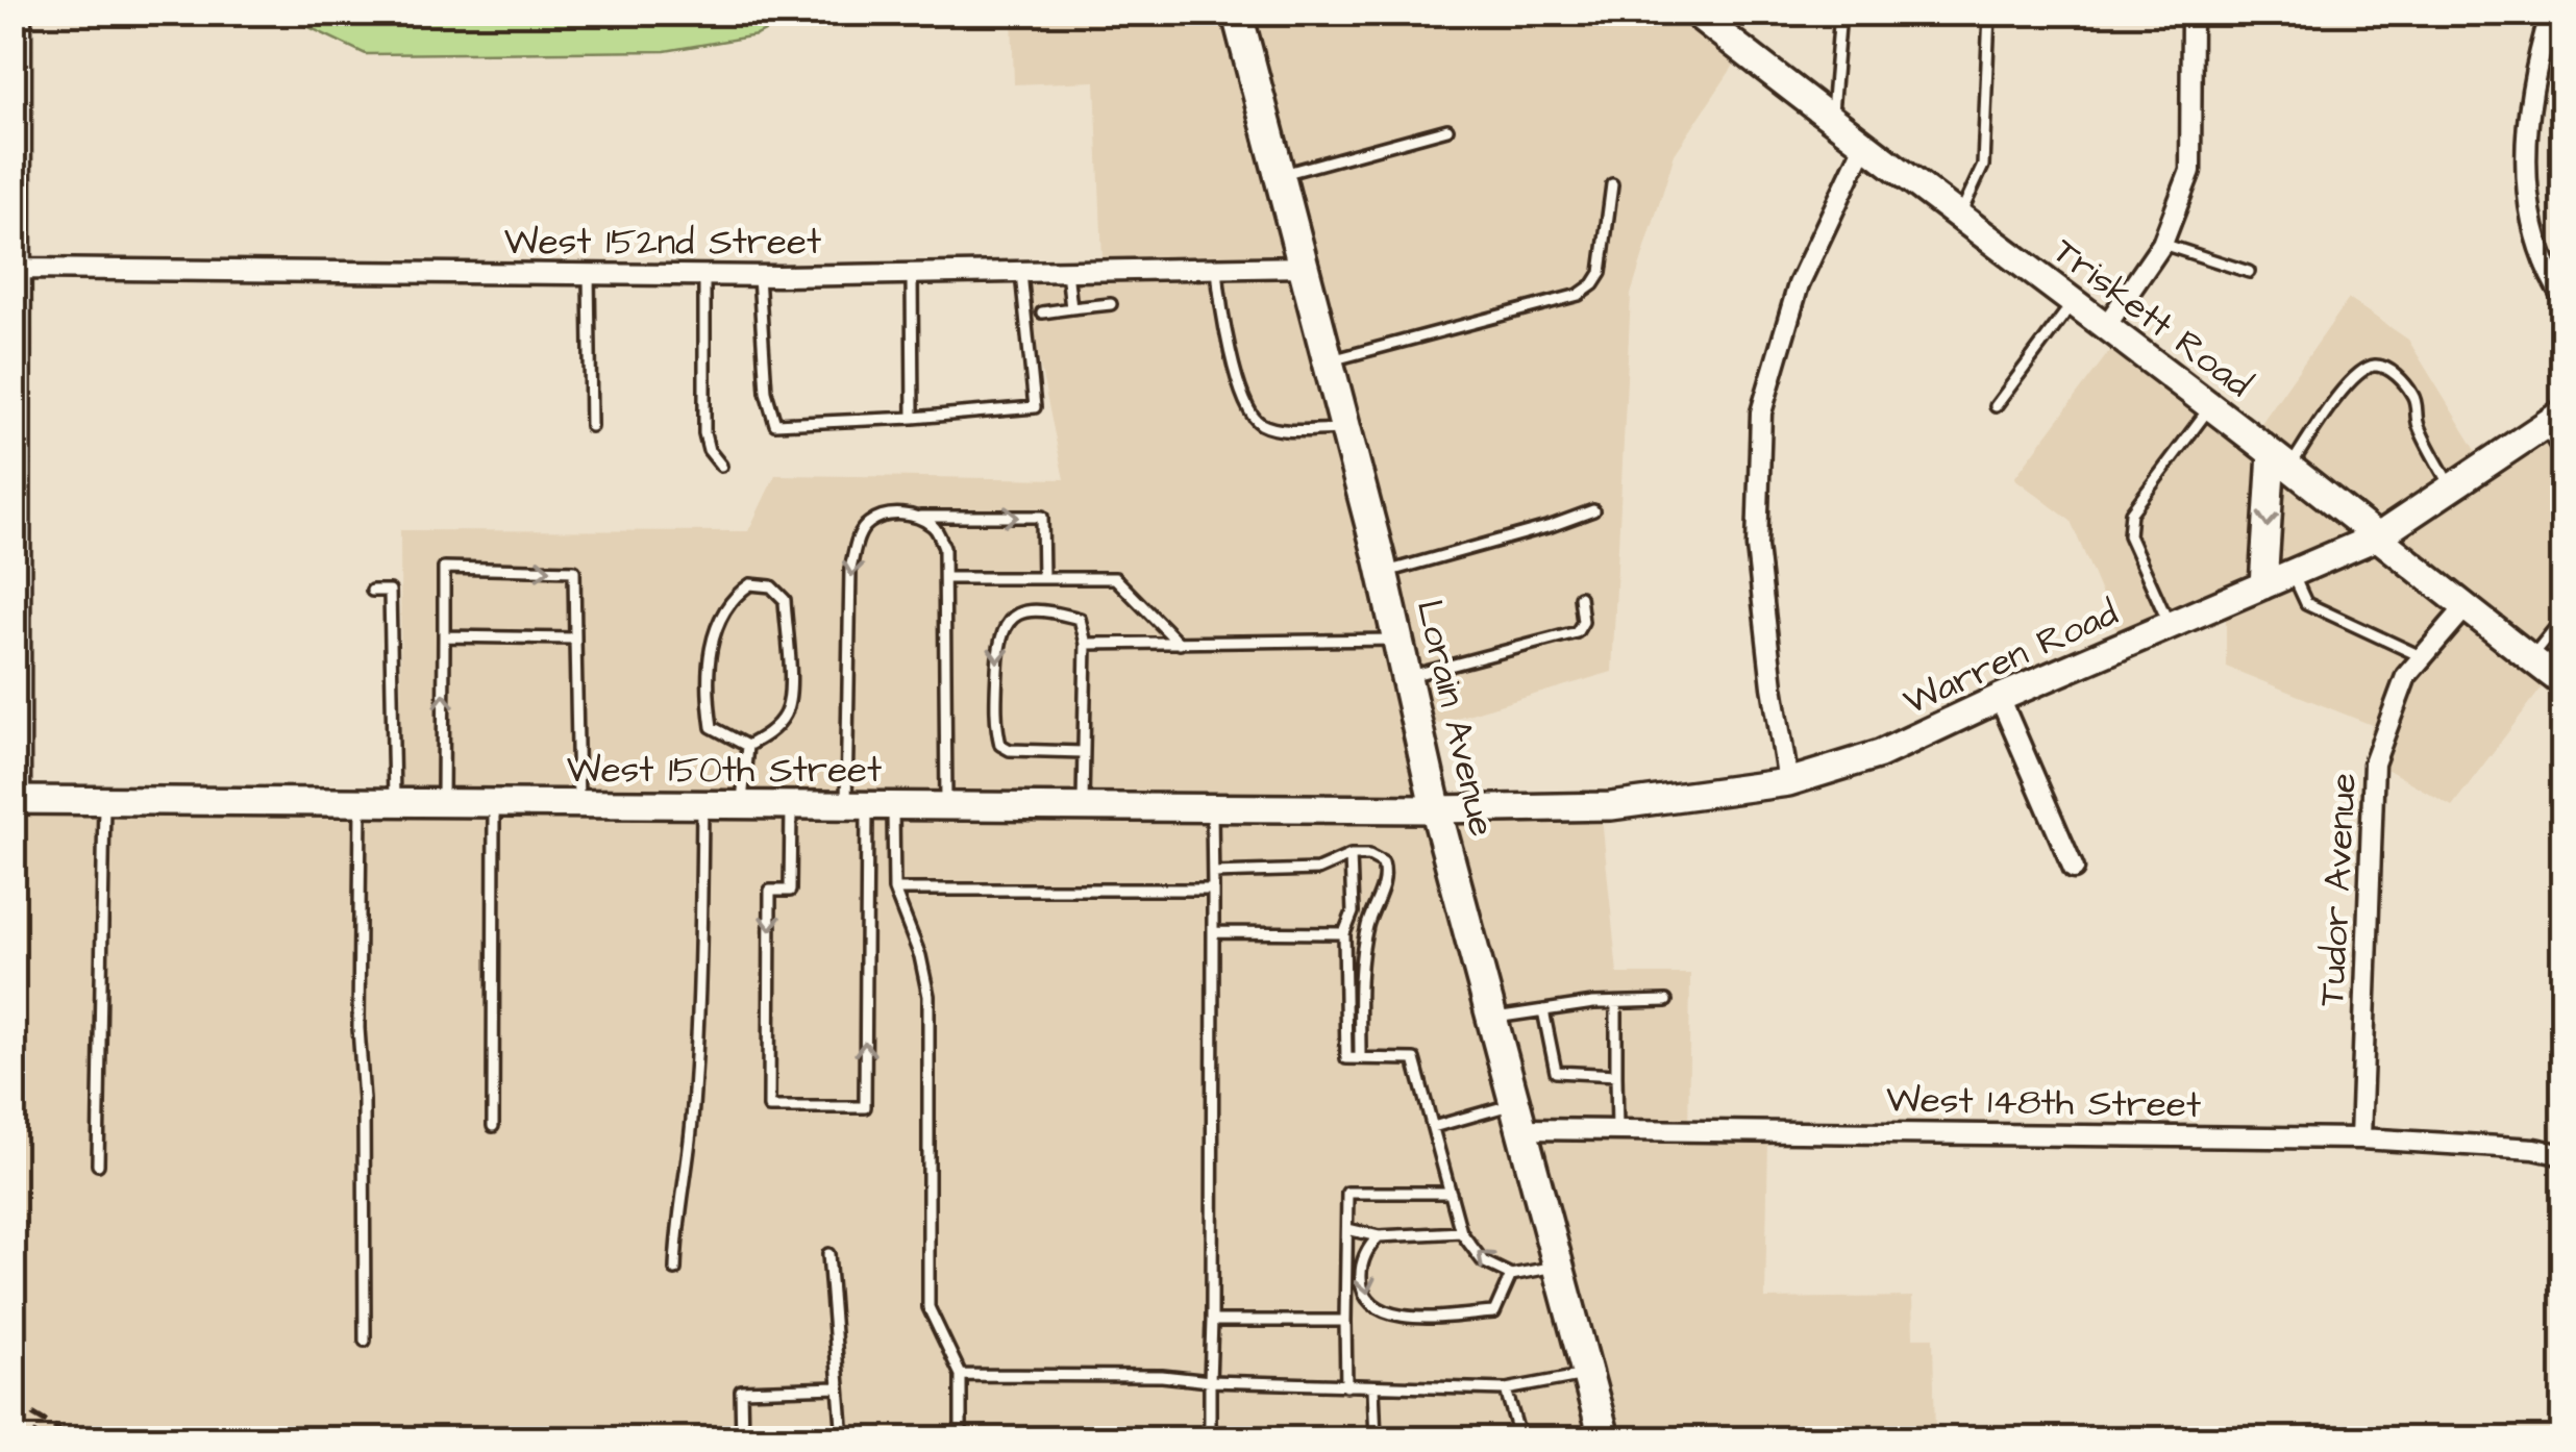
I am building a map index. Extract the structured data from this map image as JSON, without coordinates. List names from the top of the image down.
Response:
{
  "streets": {
    "main road": [
      "Triskett Road",
      "Warren Road",
      "Lorain Avenue",
      "West 150th Street"
    ],
    "street": ["West 152nd Street", "Tudor Avenue", "West 148th Street"]
  },
  "crossings": [
    ["West 152nd Street", "Lorain Avenue"],
    ["Triskett Road", "Warren Road"],
    ["Triskett Road", "Tudor Avenue"],
    ["Warren Road", "Lorain Avenue"],
    ["Warren Road", "West 150th Street"],
    ["Lorain Avenue", "West 150th Street"],
    ["Lorain Avenue", "West 148th Street"],
    ["Tudor Avenue", "West 148th Street"]
  ]
}
